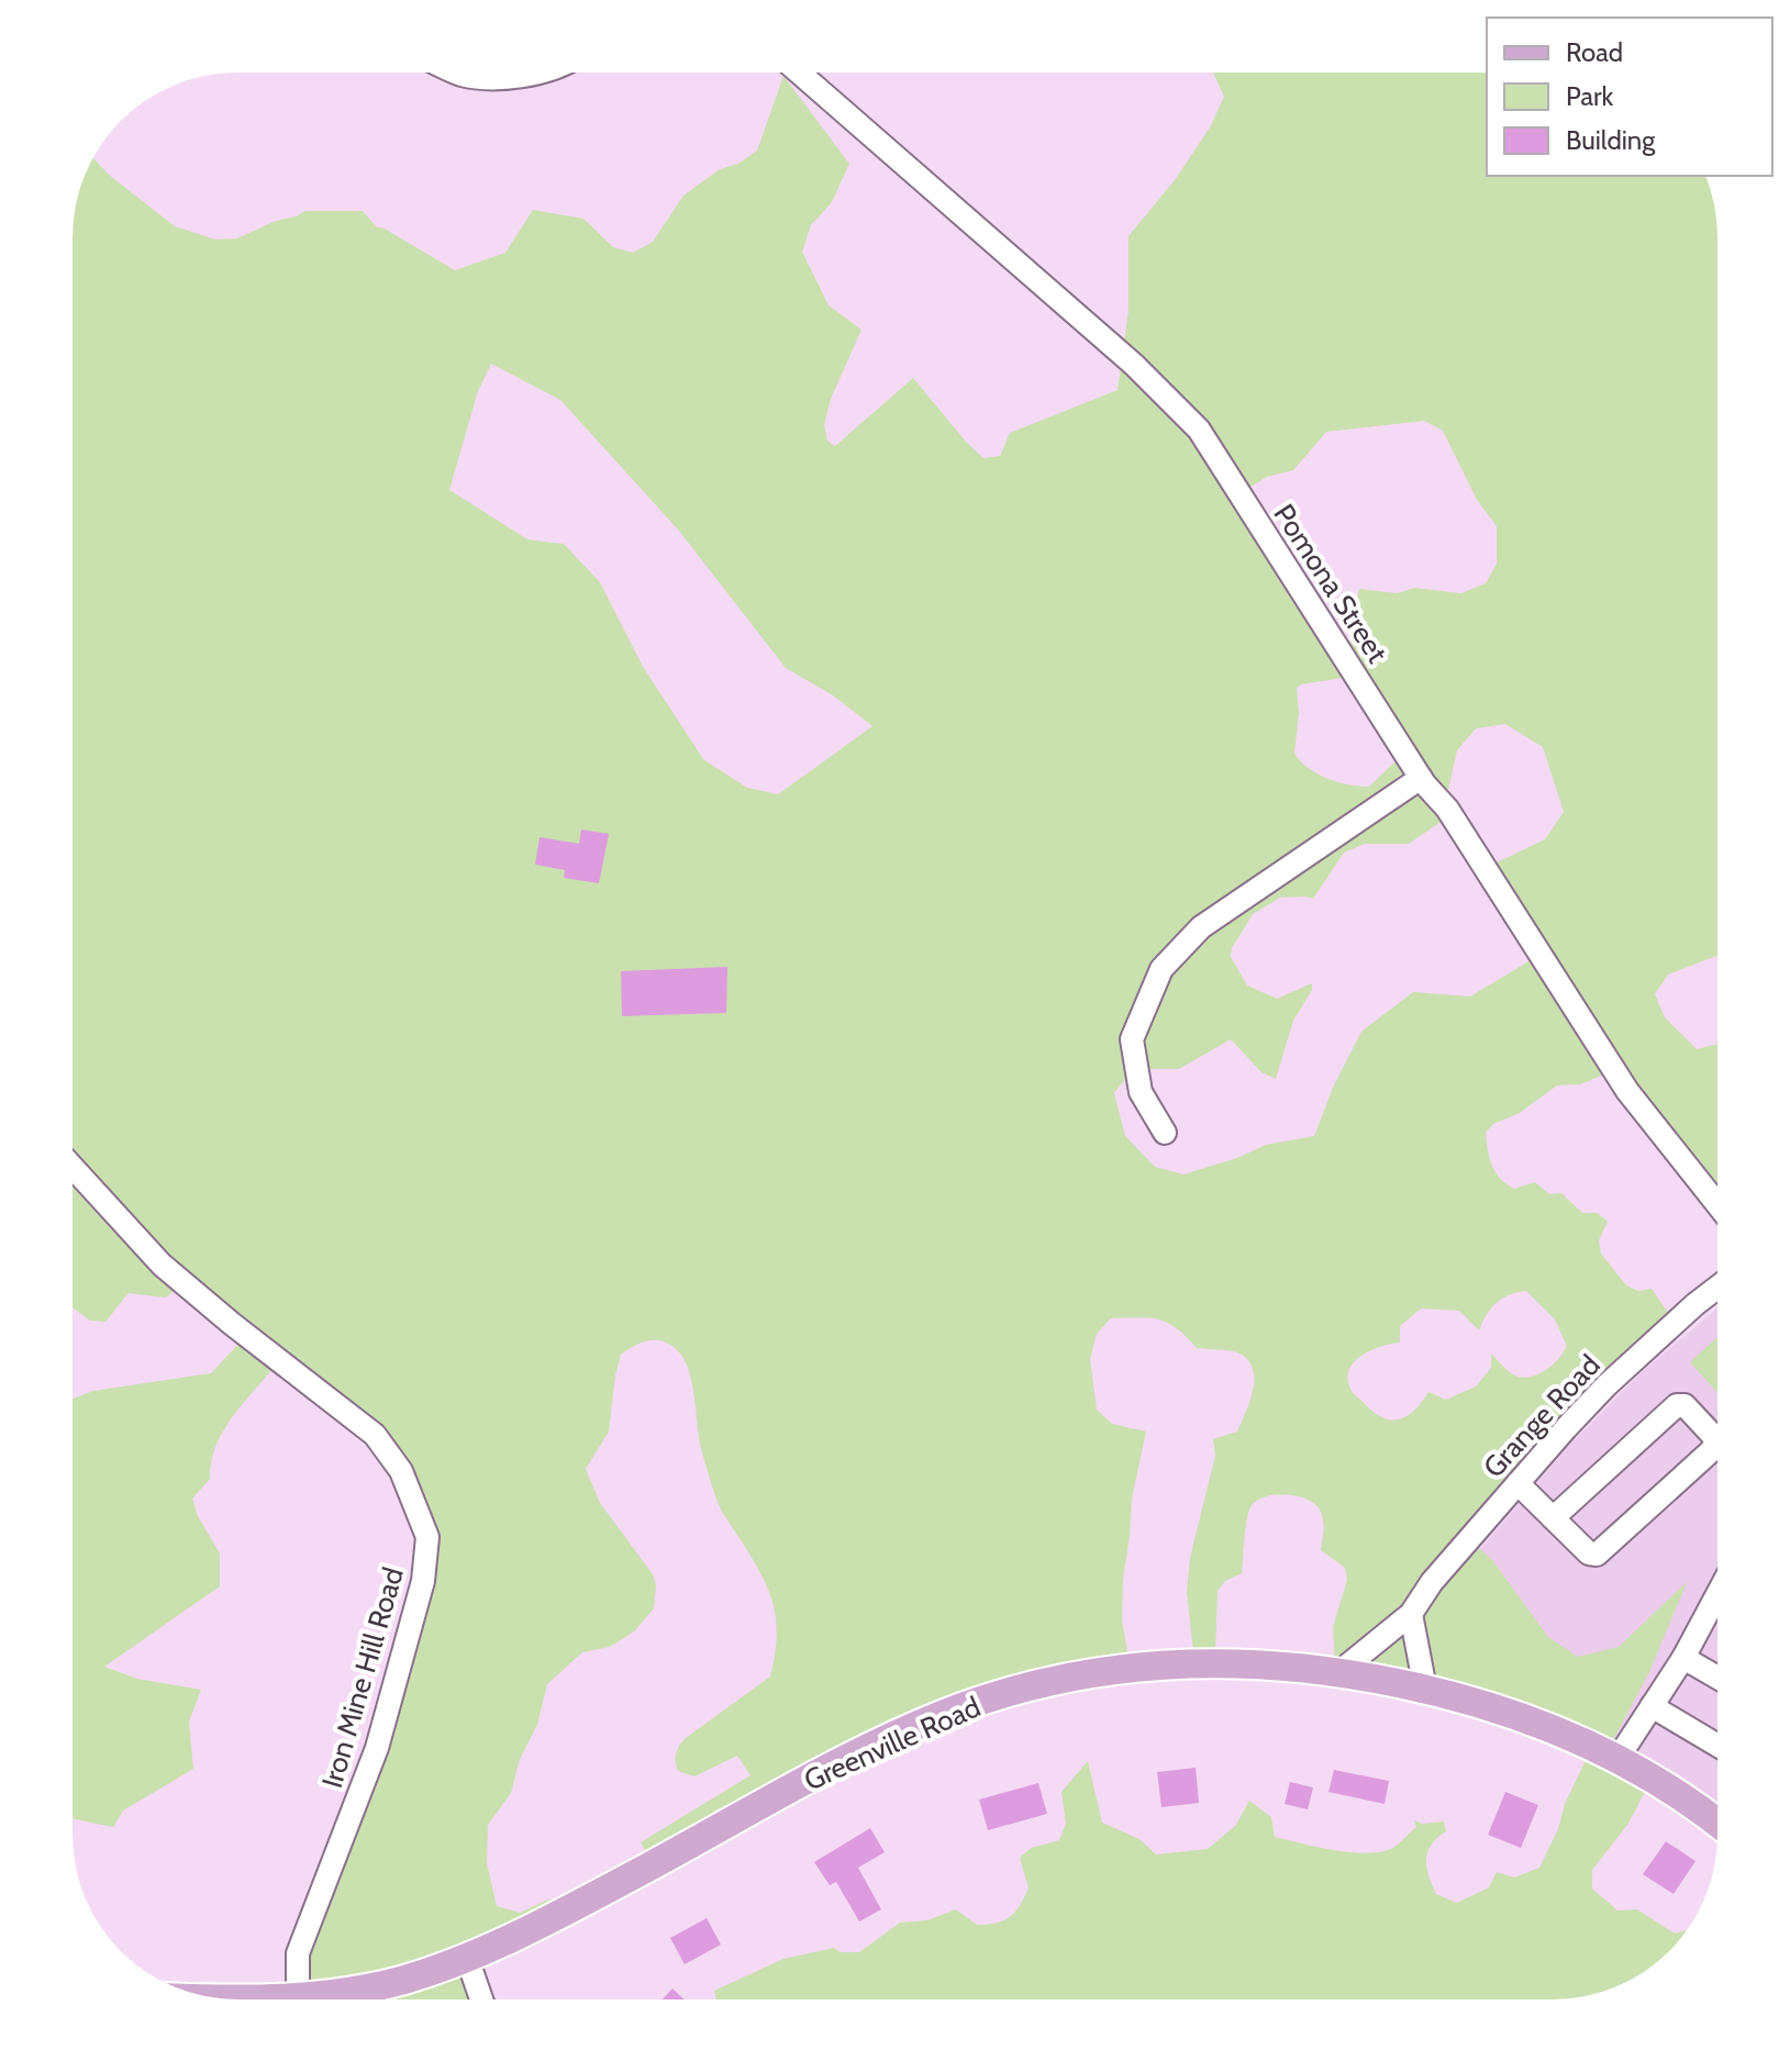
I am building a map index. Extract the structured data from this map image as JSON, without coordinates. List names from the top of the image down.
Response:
{
  "streets": {
    "main road": ["Greenville Road"],
    "street": ["Pomona Street", "Grange Road", "Iron Mine Hill Road"]
  },
  "crossings": [
    ["Grange Road", "Greenville Road"],
    ["Iron Mine Hill Road", "Greenville Road"]
  ],
  "legend": ["Road", "Park", "Building"]
}
